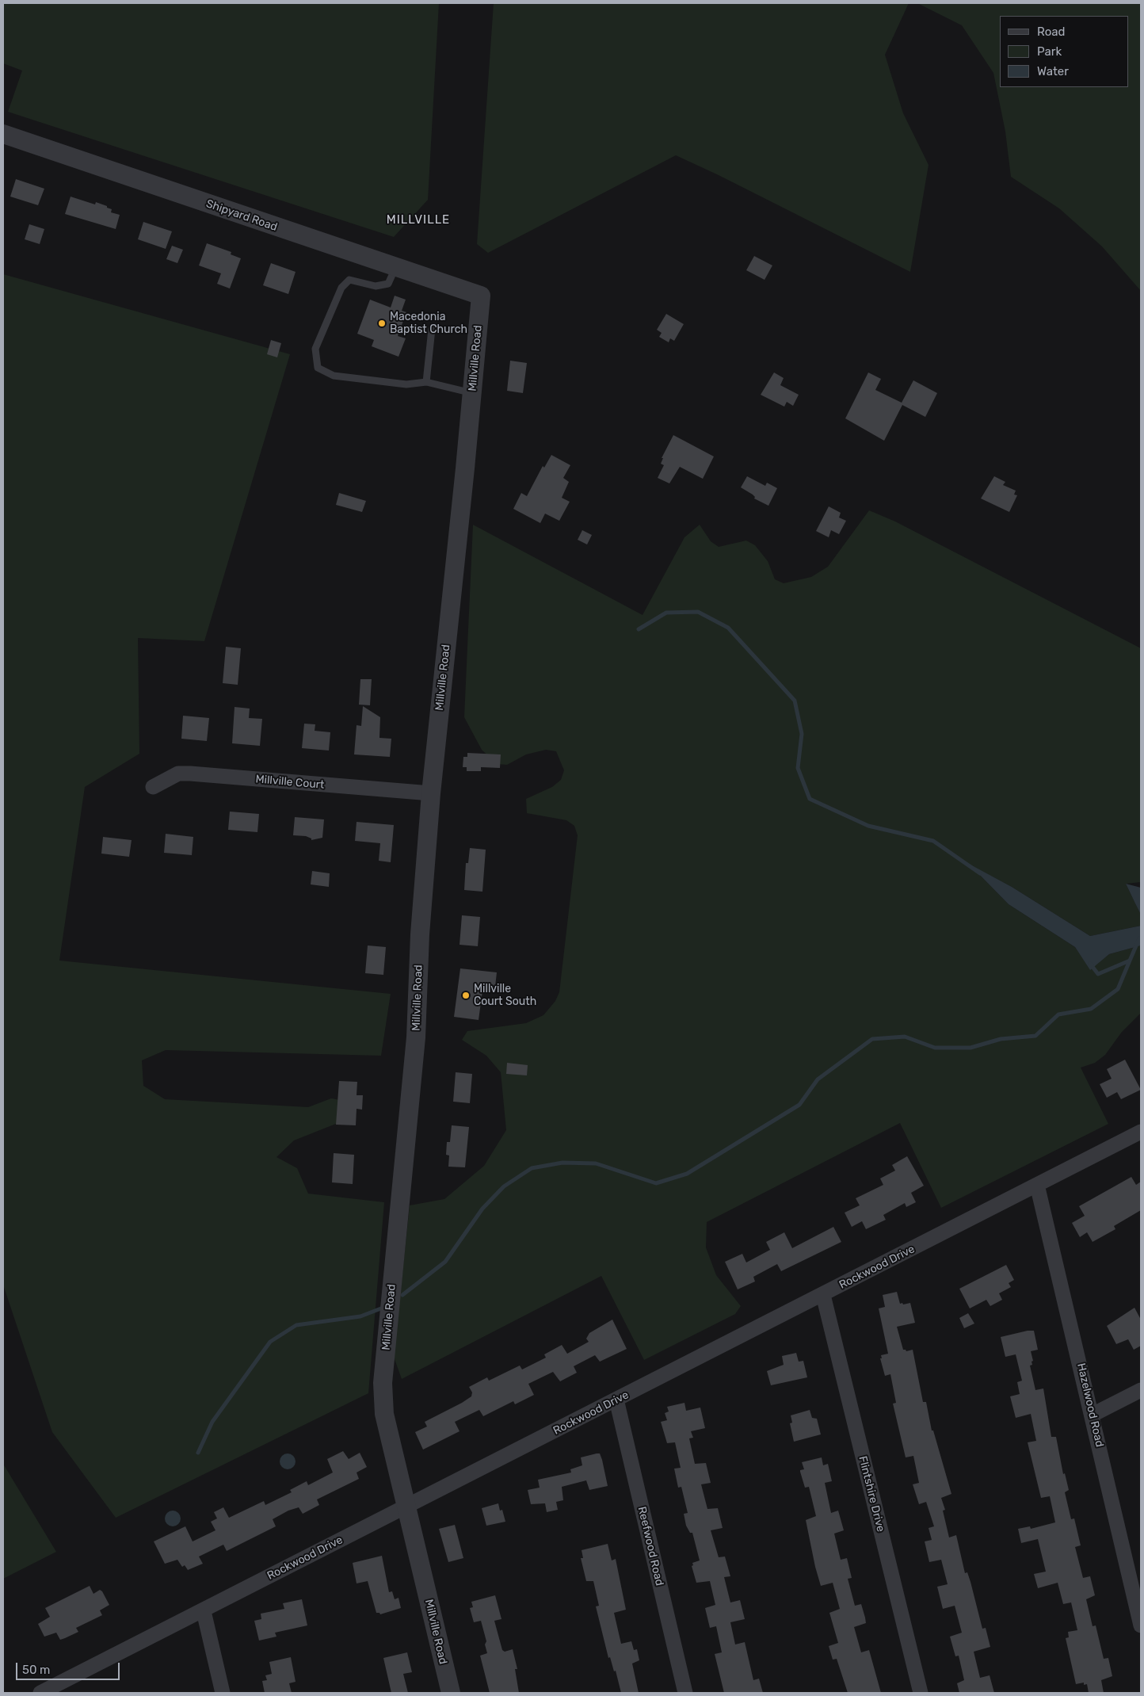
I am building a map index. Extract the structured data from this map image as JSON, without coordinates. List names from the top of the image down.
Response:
{
  "streets": {
    "street": [
      "Shipyard Road",
      "Millville Road",
      "Millville Court",
      "Rockwood Drive",
      "Hazelwood Road",
      "Flintshire Drive",
      "Reefwood Road"
    ]
  },
  "crossings": [
    ["Shipyard Road", "Millville Road"],
    ["Millville Road", "Millville Court"],
    ["Millville Road", "Rockwood Drive"],
    ["Rockwood Drive", "Hazelwood Road"],
    ["Rockwood Drive", "Flintshire Drive"],
    ["Rockwood Drive", "Reefwood Road"]
  ],
  "districts": ["MILLVILLE"],
  "places": ["Macedonia Baptist Church", "Millville Court South"],
  "legend": ["Road", "Park", "Water"],
  "scale_bar": "50 m"
}
